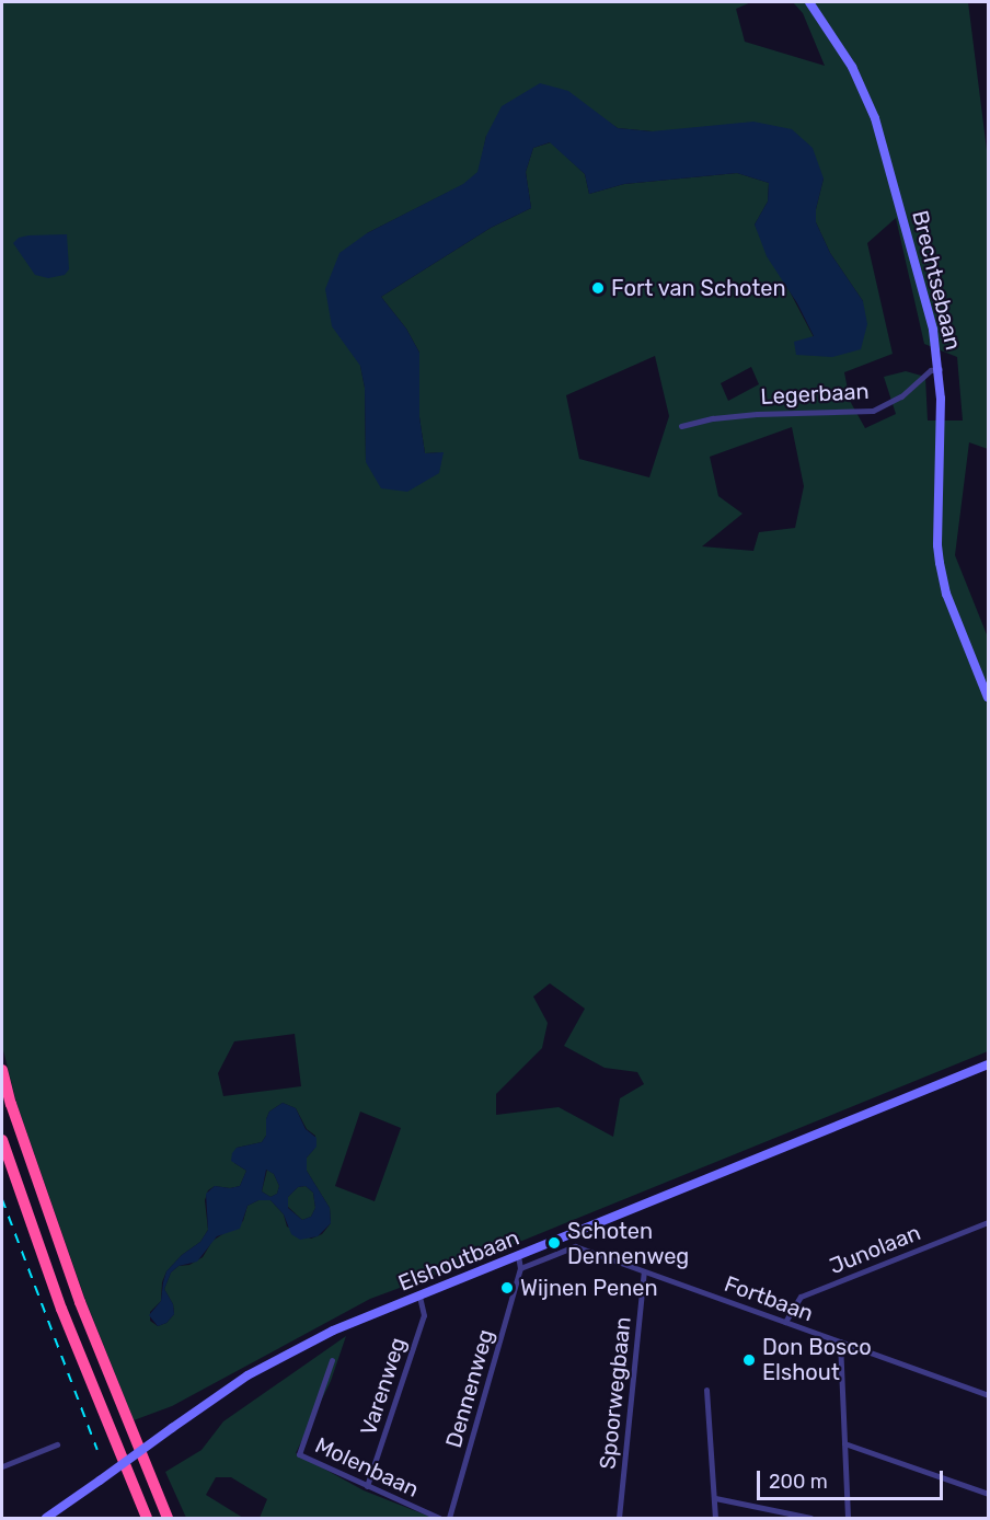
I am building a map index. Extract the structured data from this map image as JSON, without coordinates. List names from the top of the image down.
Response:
{
  "streets": {
    "main road": ["Brechtsebaan", "Elshoutbaan"],
    "street": [
      "Legerbaan",
      "Junolaan",
      "Fortbaan",
      "Varenweg",
      "Dennenweg",
      "Spoorwegbaan",
      "Molenbaan"
    ]
  },
  "crossings": [
    ["Brechtsebaan", "Legerbaan"],
    ["Junolaan", "Fortbaan"],
    ["Elshoutbaan", "Varenweg"],
    ["Fortbaan", "Dennenweg"],
    ["Fortbaan", "Spoorwegbaan"],
    ["Varenweg", "Molenbaan"]
  ],
  "places": [
    "Fort van Schoten",
    "Schoten Dennenweg",
    "Wijnen Penen",
    "Don Bosco Elshout"
  ],
  "scale_bar": "200 m"
}
